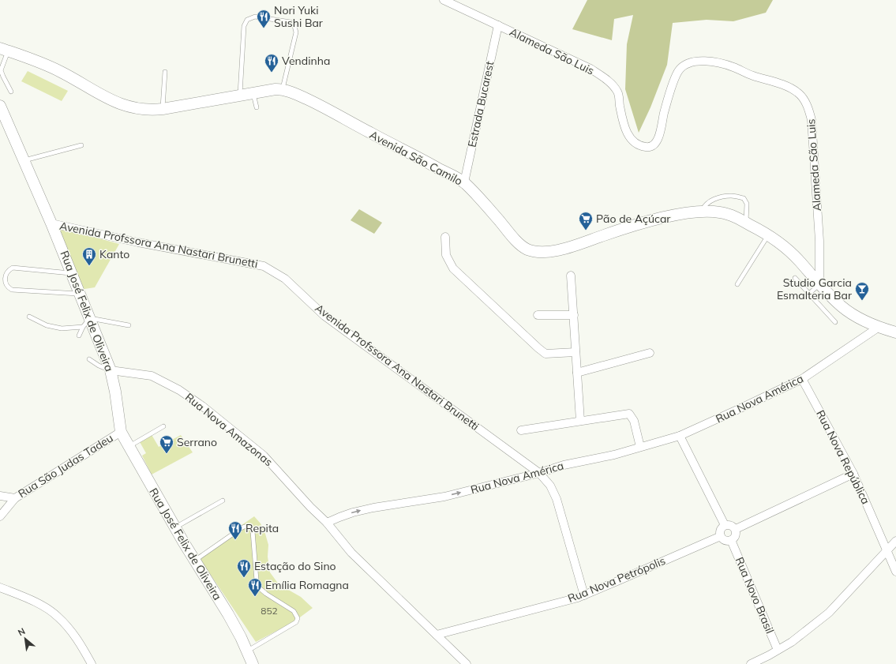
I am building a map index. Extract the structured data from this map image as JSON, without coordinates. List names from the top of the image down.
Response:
{
  "streets": {
    "main road": ["Avenida São Camilo", "Rua José Felix de Oliveira"],
    "street": [
      "Alameda São Luis",
      "Estrada Bucarest",
      "Avenida Profssora Ana Nastari Brunetti",
      "Rua Nova América",
      "Rua Nova Amazonas",
      "Rua Nova República",
      "Rua São Judas Tadeu",
      "Rua Nova Petrópolis",
      "Rua Novo Brasil"
    ]
  },
  "crossings": [
    ["Alameda São Luis", "Estrada Bucarest"],
    ["Alameda São Luis", "Avenida São Camilo"],
    ["Estrada Bucarest", "Avenida São Camilo"],
    ["Avenida São Camilo", "Rua Nova América"],
    ["Avenida Profssora Ana Nastari Brunetti", "Rua José Felix de Oliveira"],
    ["Avenida Profssora Ana Nastari Brunetti", "Rua Nova América"],
    ["Avenida Profssora Ana Nastari Brunetti", "Rua Nova Petrópolis"],
    ["Rua José Felix de Oliveira", "Rua Nova Amazonas"],
    ["Rua José Felix de Oliveira", "Rua São Judas Tadeu"],
    ["Rua Nova América", "Rua Nova Amazonas"],
    ["Rua Nova América", "Rua Nova República"],
    ["Rua Nova Petrópolis", "Rua Novo Brasil"]
  ],
  "one_way": ["Rua Nova América"],
  "places": {
    "restaurant": [
      "Nori Yuki Sushi Bar",
      "Vendinha",
      "Repita",
      "Estação do Sino",
      "Emília Romagna"
    ],
    "supermarket": ["Pão de Açúcar", "Serrano"],
    "building": ["Kanto"],
    "bar": ["Studio Garcia Esmalteria Bar"]
  },
  "house_numbers": ["852"],
  "north": "top left"
}
